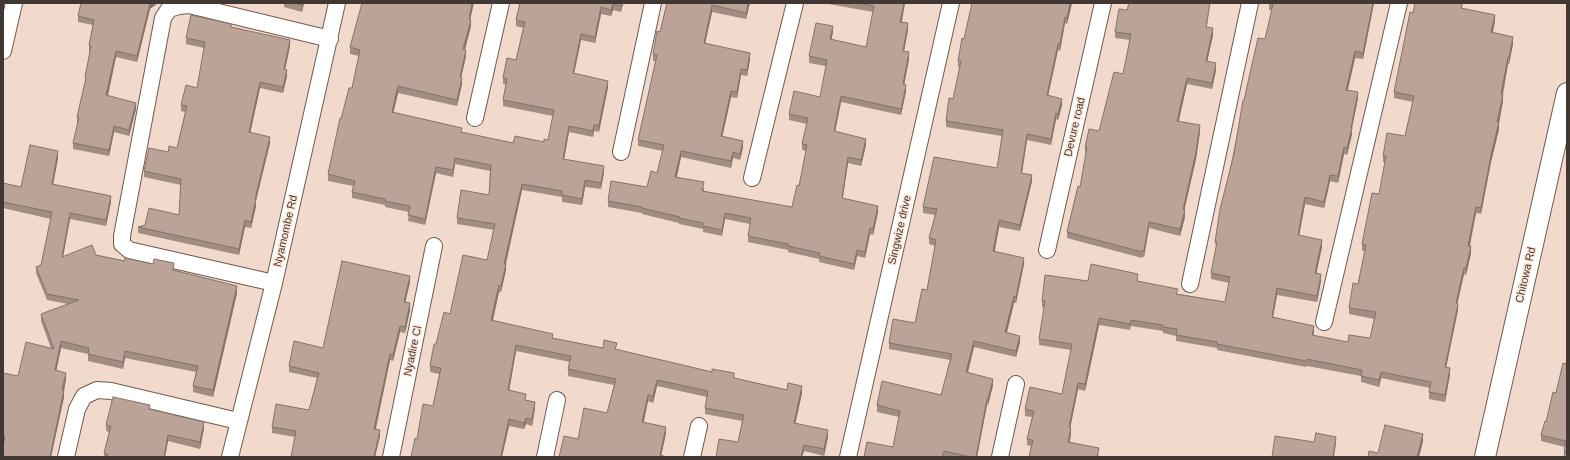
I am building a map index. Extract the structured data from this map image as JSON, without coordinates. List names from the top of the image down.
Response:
{
  "streets": {
    "street": [
      "Devure road",
      "Singwize drive",
      "Nyamombe Rd",
      "Chitowa Rd",
      "Nyadire Cl"
    ]
  }
}
